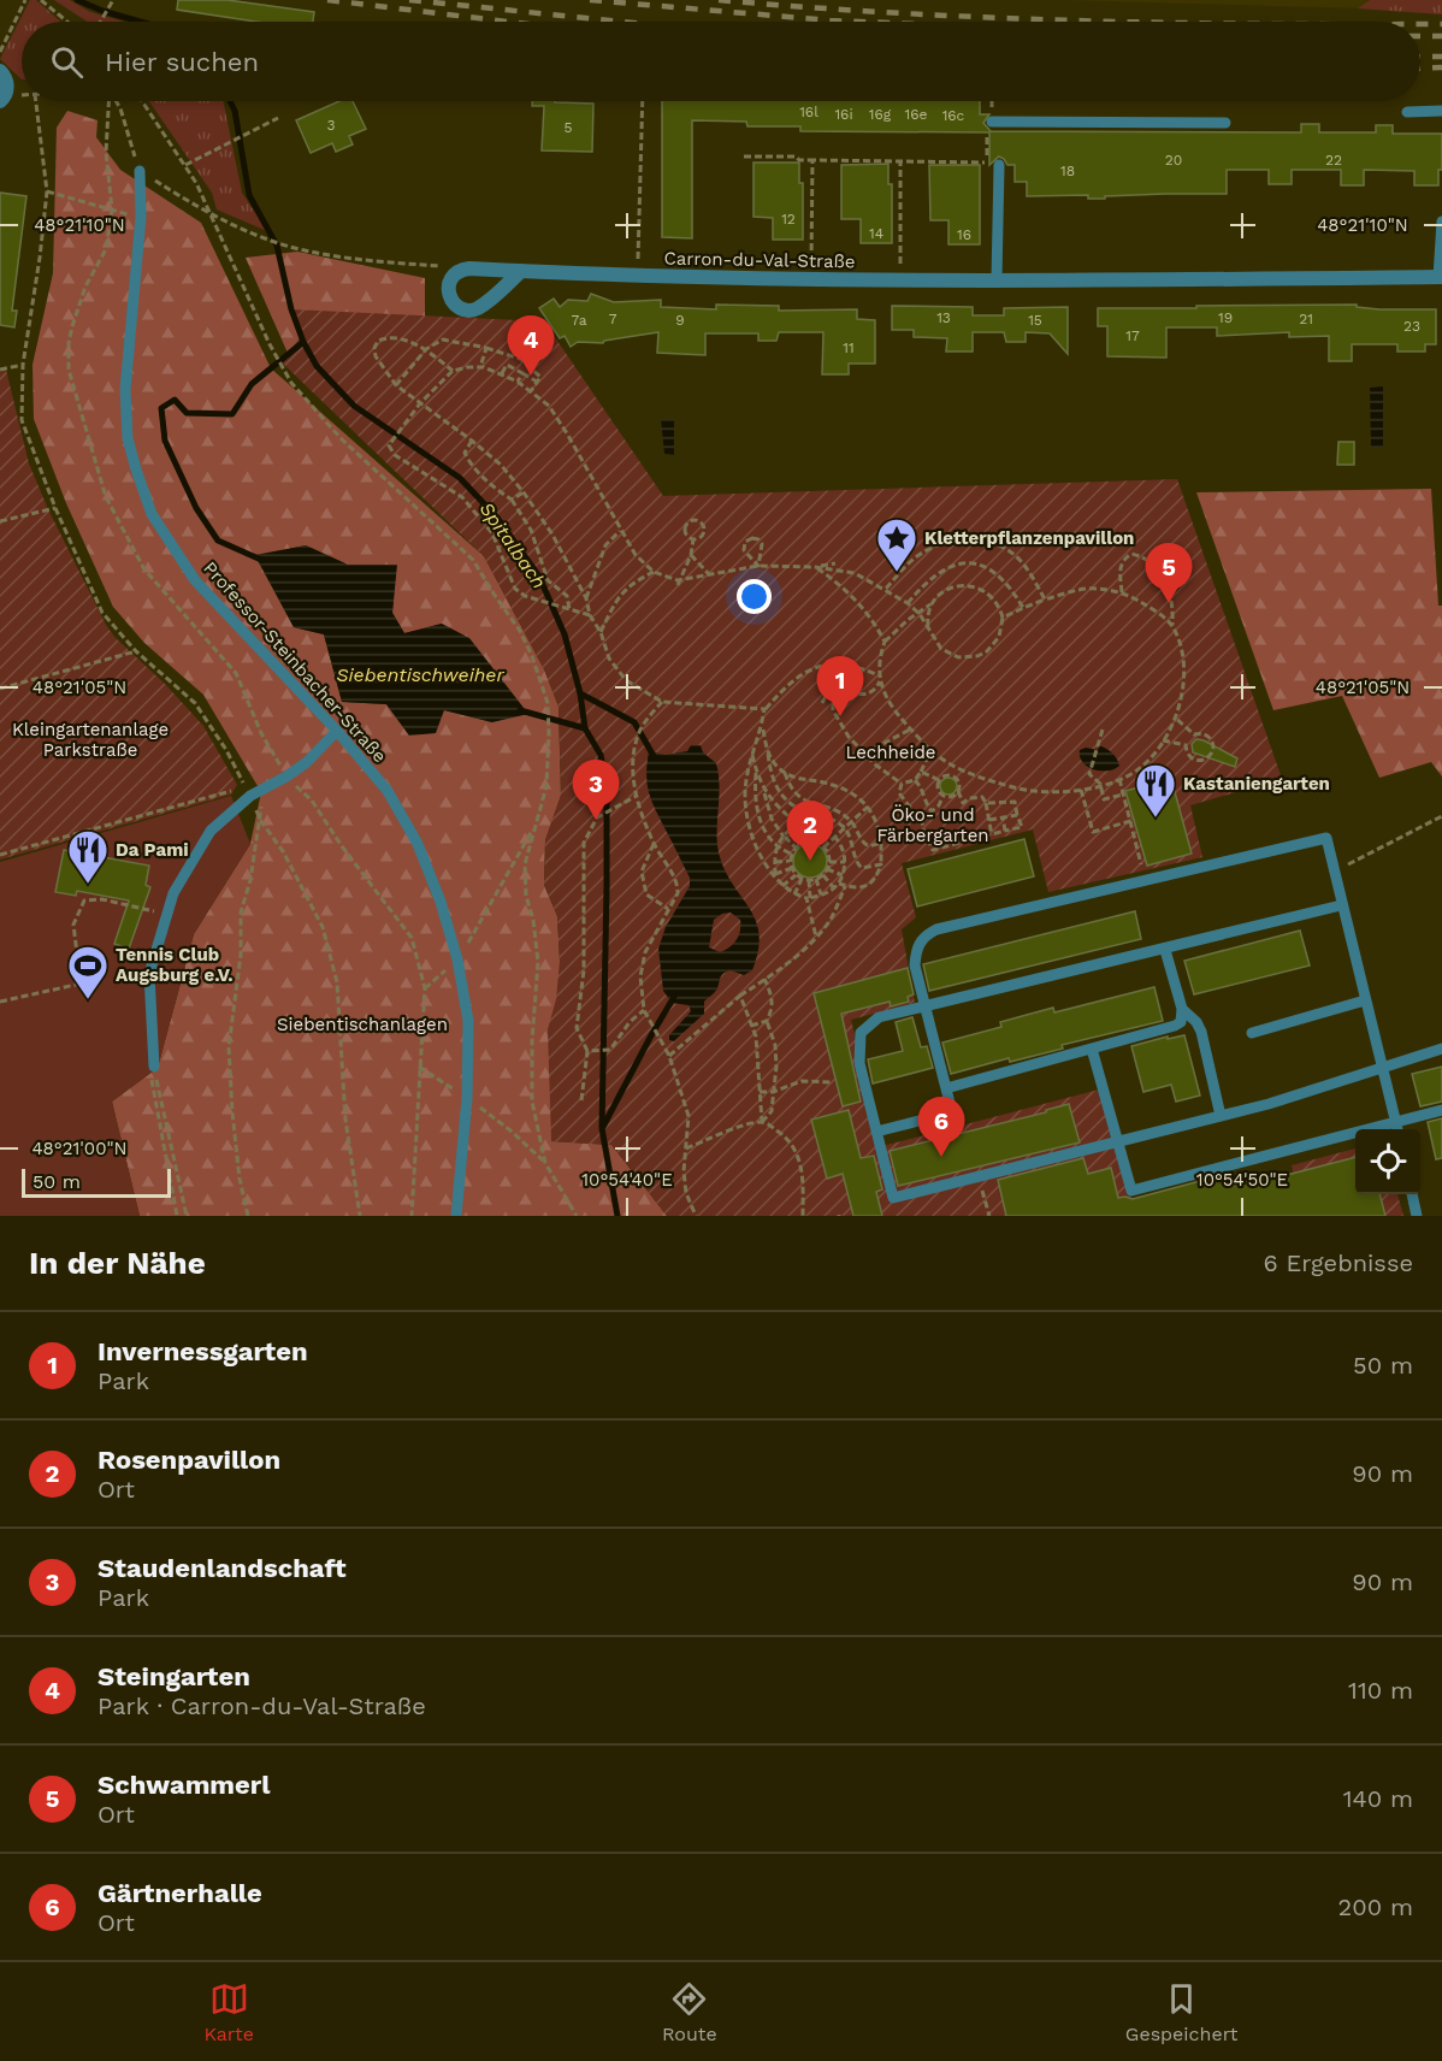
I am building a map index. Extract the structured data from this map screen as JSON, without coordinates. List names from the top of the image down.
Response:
{
  "streets": {
    "street": ["Carron-du-Val-Straße"],
    "lane": ["Professor-Steinbacher-Straße"]
  },
  "water": ["Spitalbach", "Siebentischweiher"],
  "parks": [
    "Kleingartenanlage Parkstraße",
    "Lechheide",
    "Öko- und Färbergarten",
    "Siebentischanlagen"
  ],
  "places": {
    "place": ["Kletterpflanzenpavillon"],
    "restaurant": ["Kastaniengarten", "Da Pami"],
    "sports": ["Tennis Club Augsburg e.V."]
  },
  "house_numbers": [
    "16l",
    "16i",
    "16g",
    "16e",
    "16c",
    "3",
    "5",
    "20",
    "22",
    "18",
    "12",
    "14",
    "16",
    "13",
    "19",
    "7",
    "21",
    "7a",
    "9",
    "15",
    "23",
    "17",
    "11"
  ],
  "scale_bar": "50 m",
  "page": {
    "search": "Hier suchen",
    "pins": [
      "4",
      "5",
      "1",
      "3",
      "2",
      "6"
    ],
    "scale": "50 m",
    "heading": ["In der Nähe", "6 Ergebnisse"],
    "list": [
      {
        "mark": "1",
        "name": "Invernessgarten",
        "note": "Park",
        "value": "50 m"
      },
      {
        "mark": "2",
        "name": "Rosenpavillon",
        "note": "Ort",
        "value": "90 m"
      },
      {
        "mark": "3",
        "name": "Staudenlandschaft",
        "note": "Park",
        "value": "90 m"
      },
      {
        "mark": "4",
        "name": "Steingarten",
        "note": "Park · Carron-du-Val-Straße",
        "value": "110 m"
      },
      {
        "mark": "5",
        "name": "Schwammerl",
        "note": "Ort",
        "value": "140 m"
      },
      {
        "mark": "6",
        "name": "Gärtnerhalle",
        "note": "Ort",
        "value": "200 m"
      }
    ],
    "nav": ["Karte", "Route", "Gespeichert"]
  },
  "coordinates": [
    "48°21'10\"N",
    "48°21'05\"N",
    "48°21'00\"N",
    "10°54'40\"E",
    "10°54'50\"E"
  ]
}
